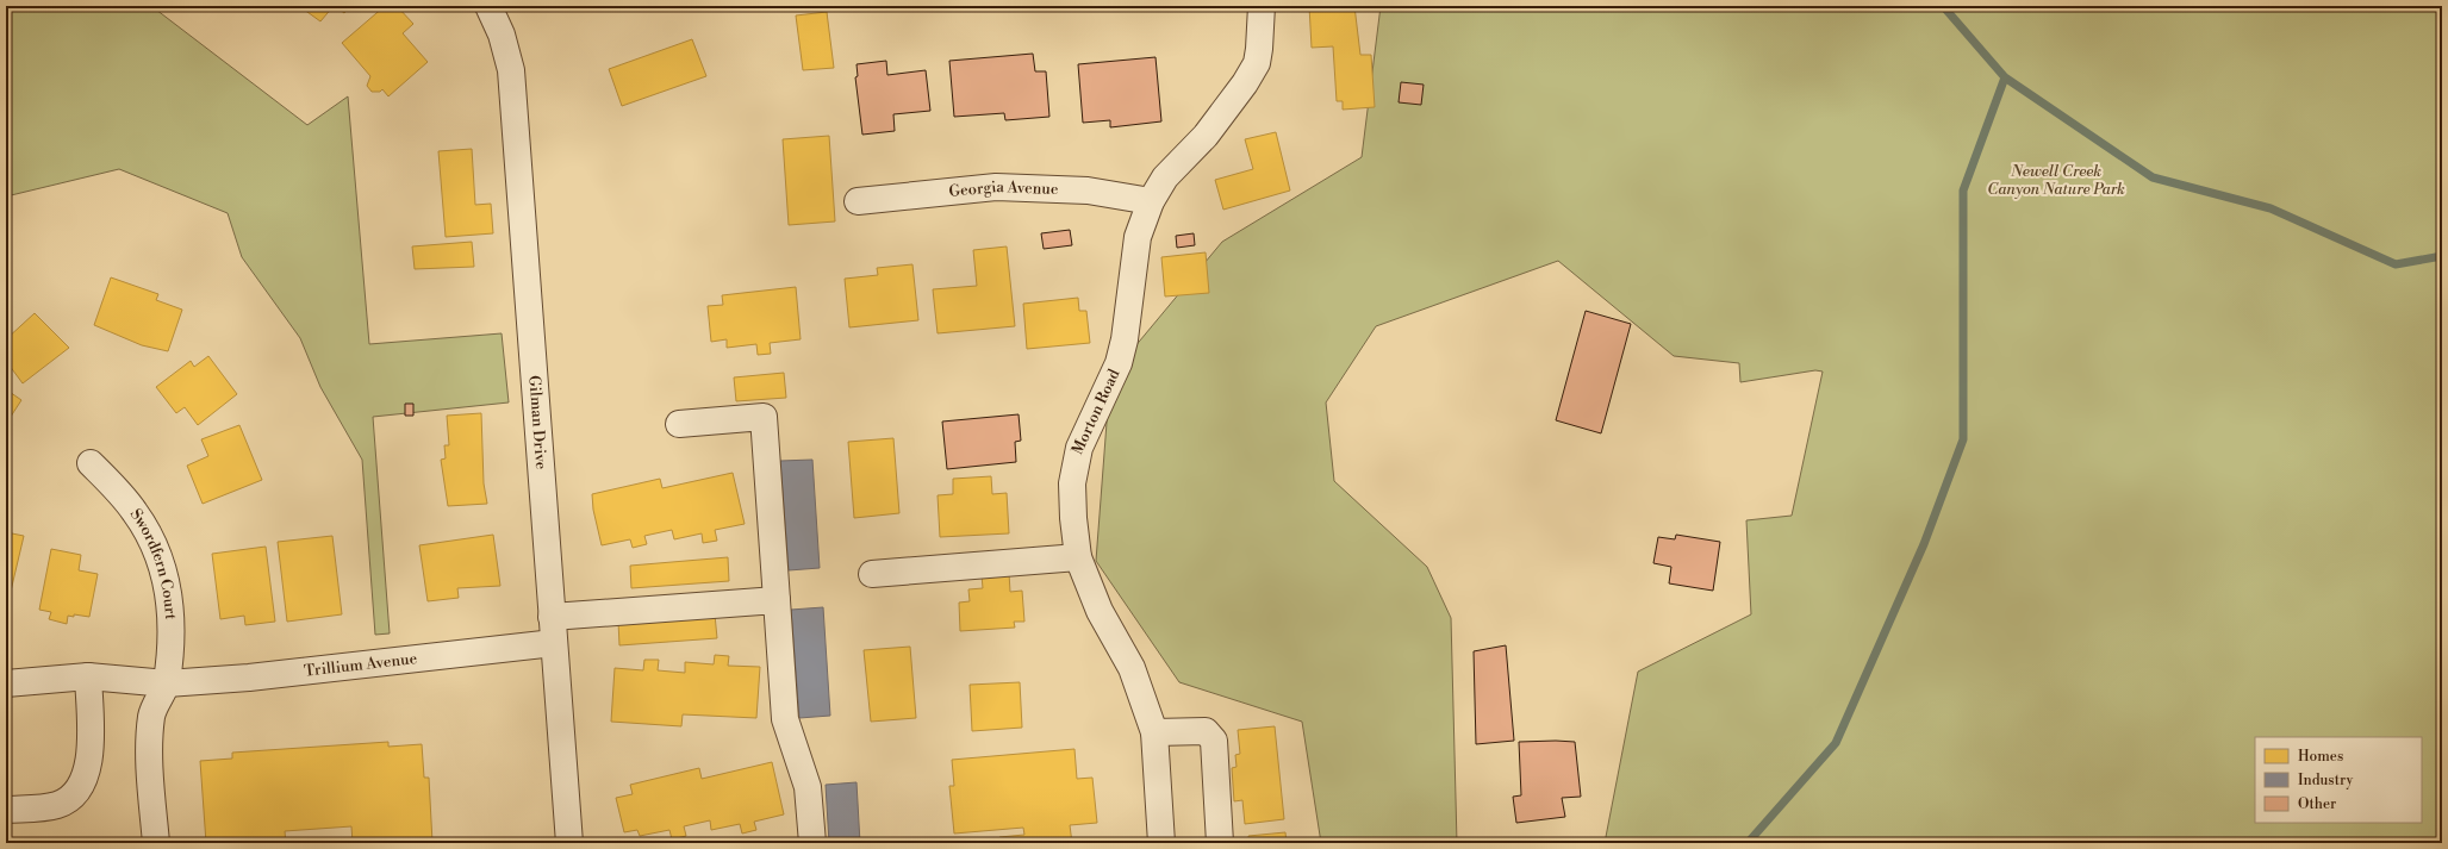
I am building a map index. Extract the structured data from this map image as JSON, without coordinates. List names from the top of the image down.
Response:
{
  "streets": {
    "street": [
      "Georgia Avenue",
      "Morton Road",
      "Gilman Drive",
      "Swordfern Court",
      "Trillium Avenue"
    ]
  },
  "crossings": [
    ["Georgia Avenue", "Morton Road"],
    ["Gilman Drive", "Trillium Avenue"],
    ["Swordfern Court", "Trillium Avenue"]
  ],
  "parks": ["Newell Creek Canyon Nature Park"],
  "legend": ["Homes", "Industry", "Other"]
}
